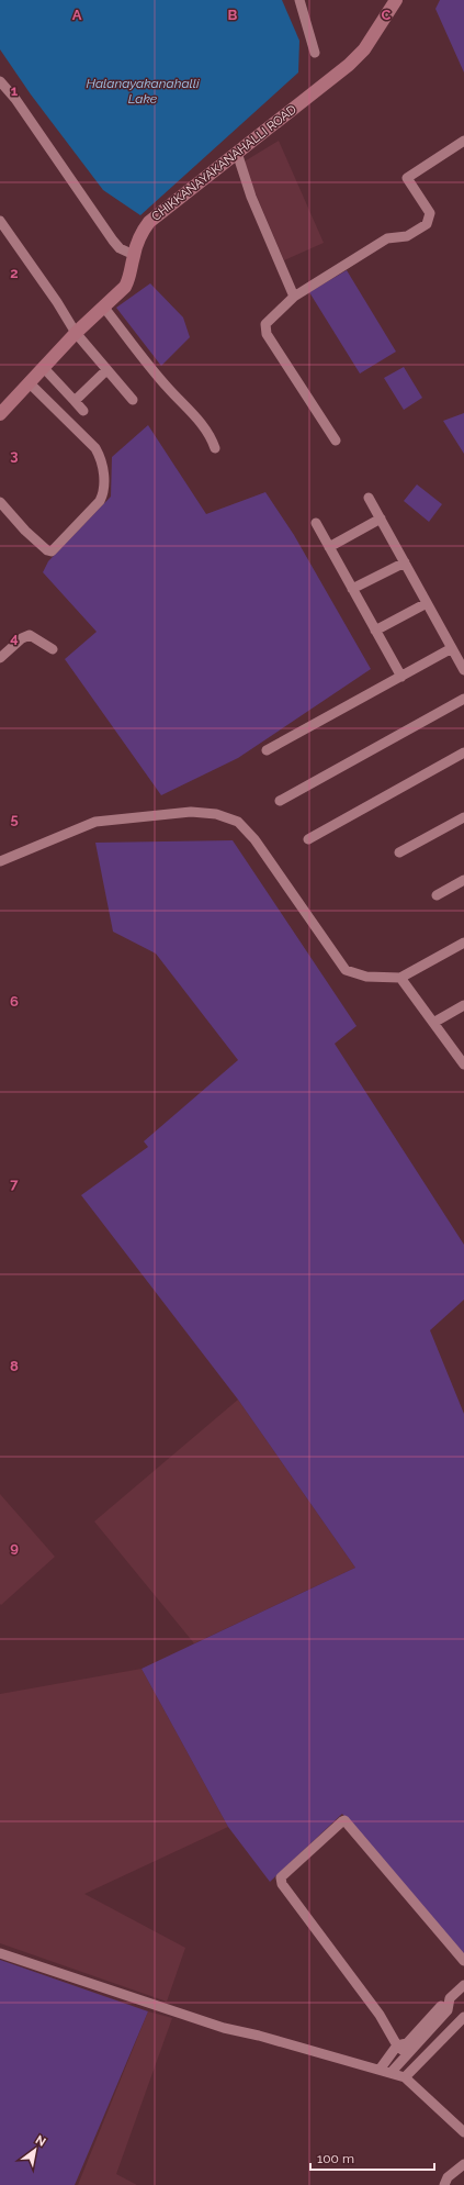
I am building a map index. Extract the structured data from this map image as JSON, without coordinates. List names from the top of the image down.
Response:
{
  "streets": {
    "main road": ["CHIKKANAYAKANAHALLI ROAD"]
  },
  "water": ["Halanayakanahalli Lake"],
  "scale_bar": "100 m",
  "north": "top right",
  "grid": {
    "columns": ["A", "B", "C"],
    "rows": [
      "1",
      "2",
      "3",
      "4",
      "5",
      "6",
      "7",
      "8",
      "9"
    ]
  }
}
